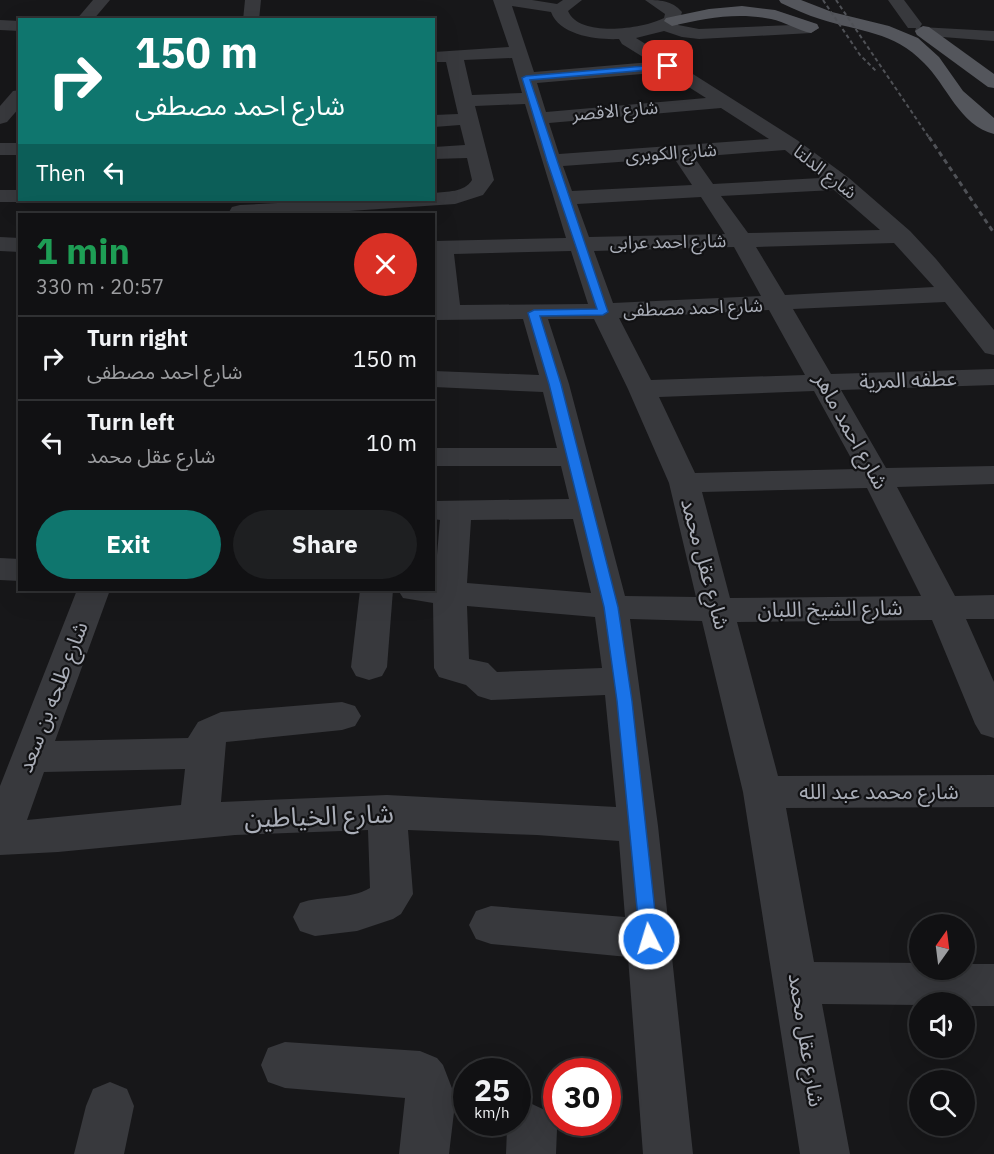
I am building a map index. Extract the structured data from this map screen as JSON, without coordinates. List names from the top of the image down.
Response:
{
  "streets": {
    "street": [
      "شارع الاقصر",
      "شارع الكوبرى",
      "شارع الدلتا",
      "شارع احمد عرابى",
      "شارع احمد مصطفى",
      "عطفه المرية",
      "شارع احمد ماهر",
      "شارع عقل محمد",
      "شارع الشيخ اللبان",
      "شارع طلحه بن سعد",
      "شارع محمد عبد الله",
      "شارع الخياطين"
    ]
  },
  "crossings": [
    ["شارع الاقصر", "شارع الدلتا"],
    ["شارع الاقصر", "شارع عقل محمد"],
    ["شارع الكوبرى", "شارع الدلتا"],
    ["شارع الكوبرى", "شارع احمد ماهر"],
    ["شارع الكوبرى", "شارع عقل محمد"],
    ["شارع الدلتا", "شارع احمد عرابى"],
    ["شارع الدلتا", "شارع احمد مصطفى"],
    ["شارع احمد عرابى", "شارع احمد ماهر"],
    ["شارع احمد عرابى", "شارع عقل محمد"],
    ["شارع احمد مصطفى", "شارع احمد ماهر"],
    ["شارع احمد مصطفى", "شارع عقل محمد"],
    ["عطفه المرية", "شارع احمد ماهر"],
    ["عطفه المرية", "شارع عقل محمد"],
    ["شارع احمد ماهر", "شارع الشيخ اللبان"],
    ["شارع عقل محمد", "شارع الشيخ اللبان"],
    ["شارع عقل محمد", "شارع محمد عبد الله"],
    ["شارع طلحه بن سعد", "شارع الخياطين"]
  ],
  "north": "top",
  "page": {
    "turn": ["150 m", "شارع احمد مصطفى"],
    "then": "Then",
    "heading": ["1 min", "330 m · 20:57"],
    "list": [
      {
        "name": "Turn right",
        "note": "شارع احمد مصطفى",
        "value": "150 m"
      },
      {
        "name": "Turn left",
        "note": "شارع عقل محمد",
        "value": "10 m"
      }
    ],
    "buttons": ["Exit", "Share"],
    "speed": "25 km/h",
    "limit": "30"
  }
}
